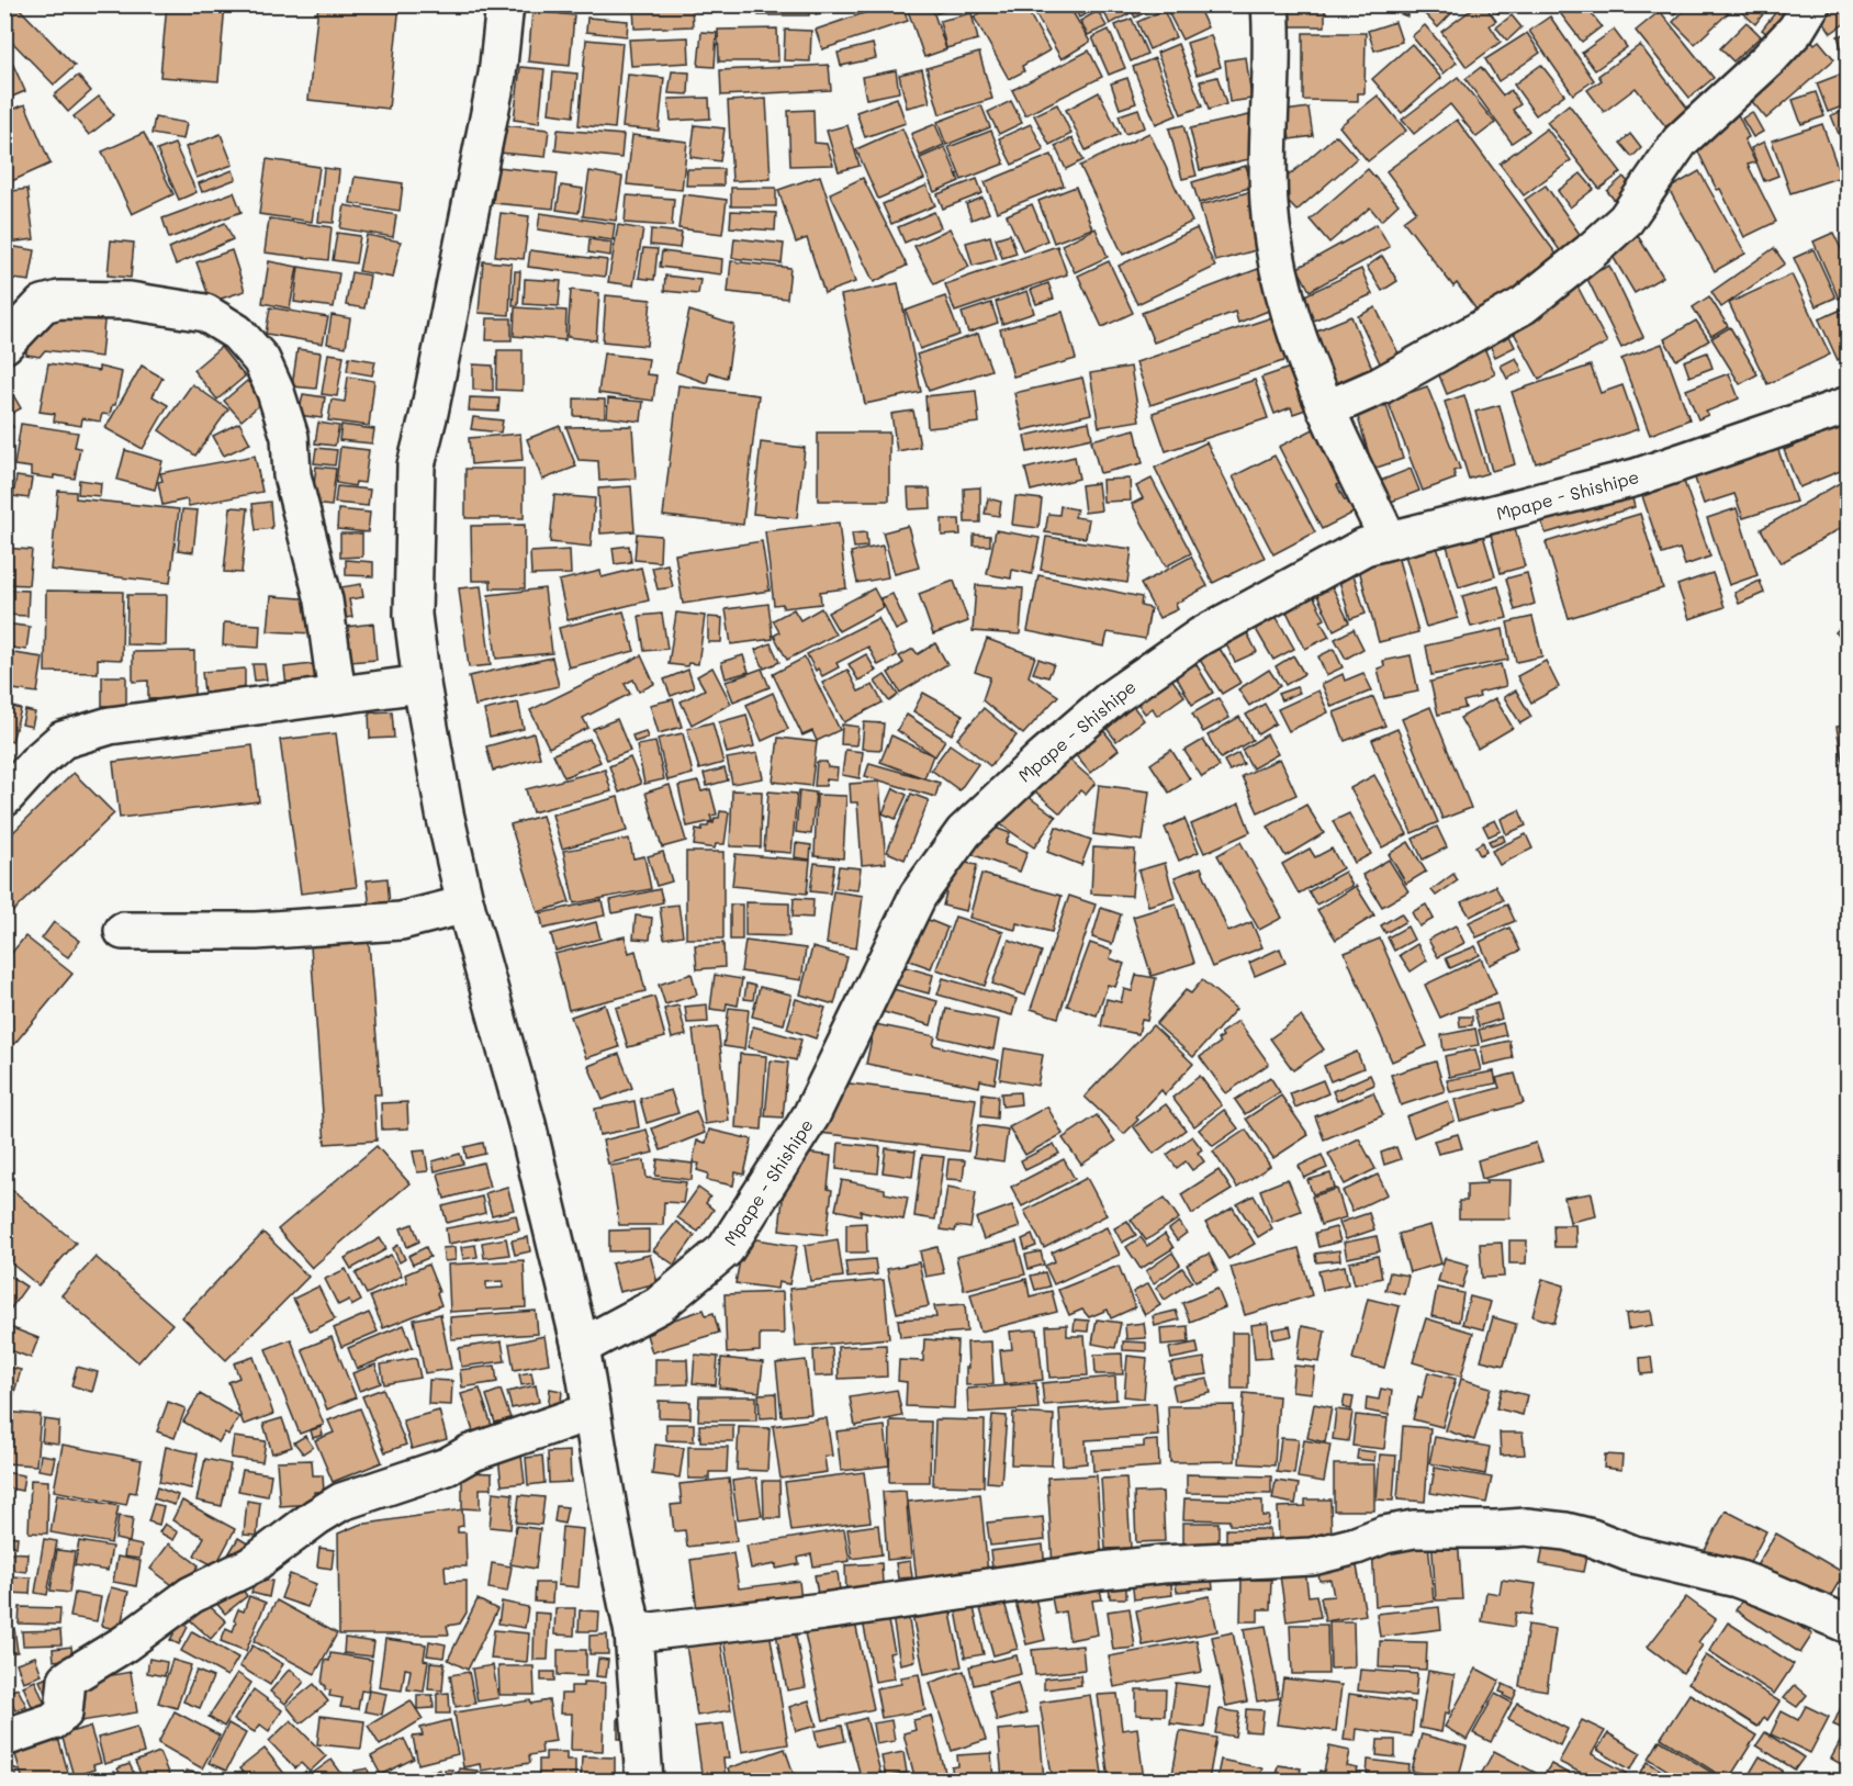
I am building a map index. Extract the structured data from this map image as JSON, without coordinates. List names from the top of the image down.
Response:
{
  "streets": {
    "street": ["Mpape - Shishipe"]
  }
}
